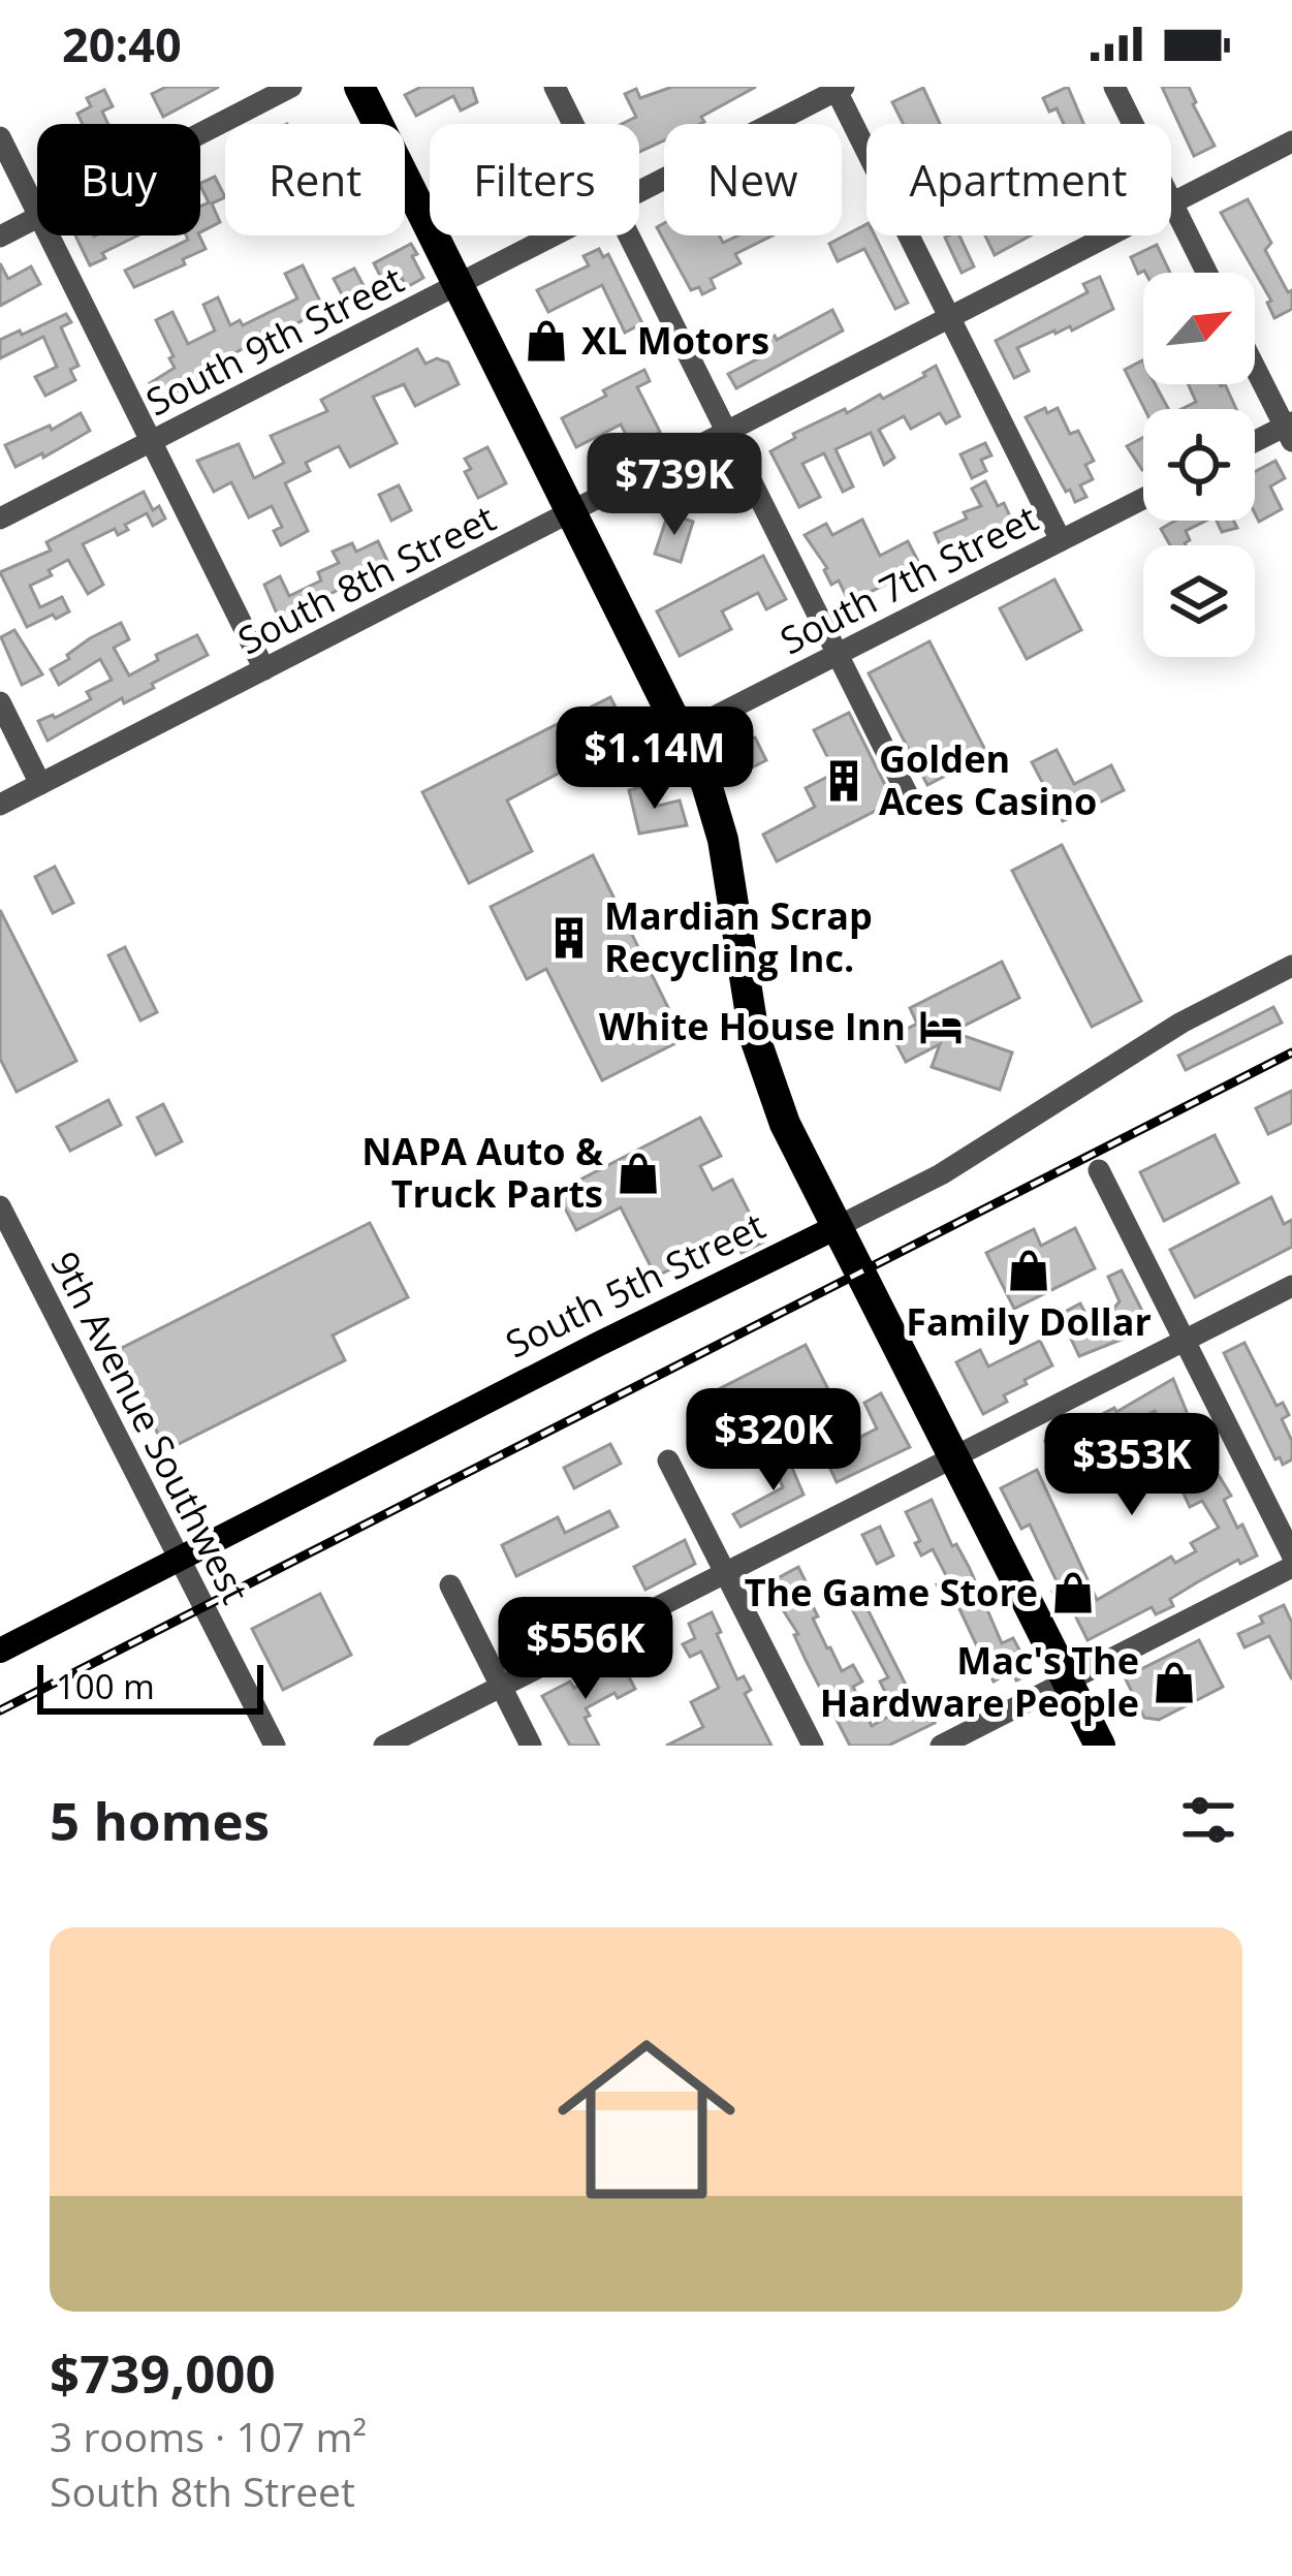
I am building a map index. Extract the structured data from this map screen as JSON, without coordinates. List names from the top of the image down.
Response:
{
  "streets": {
    "main road": ["South 5th Street"],
    "street": [
      "South 9th Street",
      "South 8th Street",
      "South 7th Street",
      "9th Avenue Southwest"
    ]
  },
  "crossings": [
    ["South 5th Street", "9th Avenue Southwest"]
  ],
  "places": {
    "shop": [
      "XL Motors",
      "NAPA Auto & Truck Parts",
      "Family Dollar",
      "The Game Store",
      "Mac's The Hardware People"
    ],
    "building": ["Golden Aces Casino", "Mardian Scrap Recycling Inc."],
    "hotel": ["White House Inn"]
  },
  "scale_bar": "100 m",
  "north": "top right",
  "page": {
    "status": "20:40",
    "chip": [
      "Buy",
      "Rent",
      "Filters",
      "New",
      "Apartment"
    ],
    "price": [
      "$739K",
      "$1.14M",
      "$320K",
      "$353K",
      "$556K"
    ],
    "scale": "100 m",
    "heading": "5 homes",
    "list": [
      {
        "name": "$739,000",
        "note": "3 rooms · 107 m² · South 8th Street"
      }
    ]
  }
}
